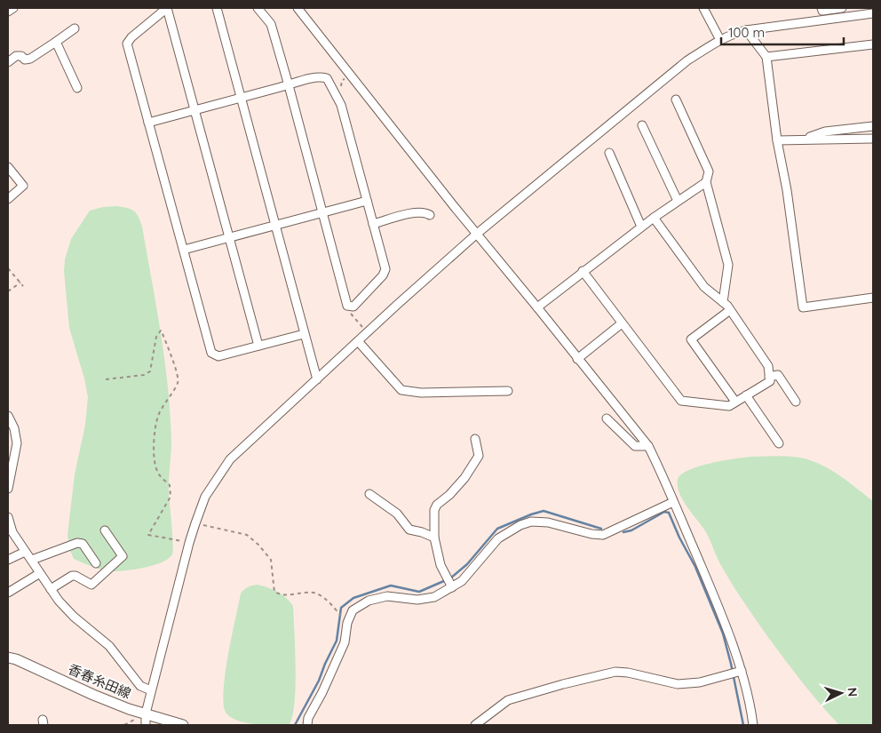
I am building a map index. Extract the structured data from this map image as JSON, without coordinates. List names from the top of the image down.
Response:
{
  "streets": {
    "main road": ["香春糸田線"]
  },
  "scale_bar": "100 m",
  "north": "right"
}
